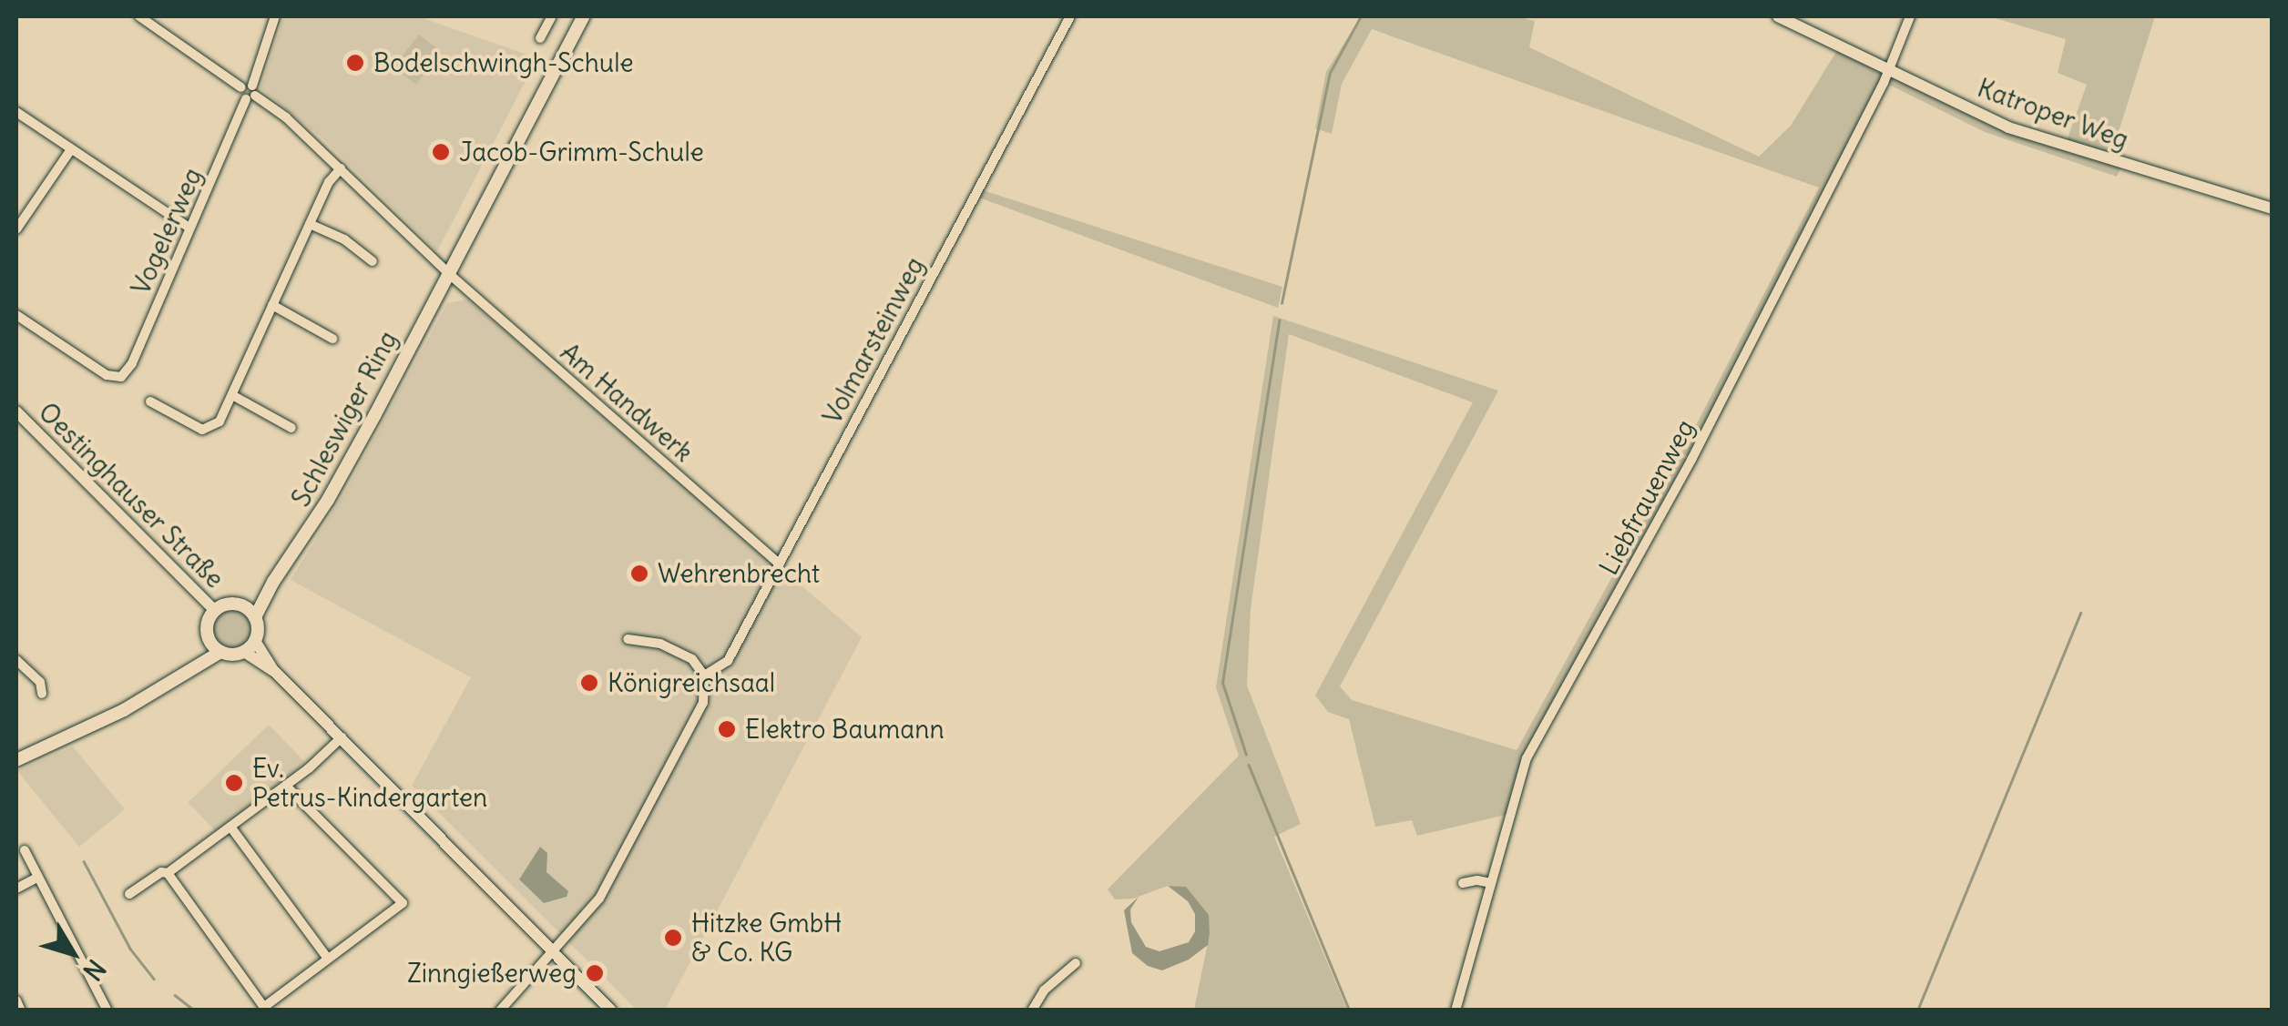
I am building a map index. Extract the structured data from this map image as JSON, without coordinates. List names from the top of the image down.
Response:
{
  "streets": {
    "main road": ["Schleswiger Ring"],
    "street": [
      "Katroper Weg",
      "Vogelerweg",
      "Volmarsteinweg",
      "Am Handwerk",
      "Oestinghauser Straße",
      "Liebfrauenweg"
    ]
  },
  "crossings": [
    ["Katroper Weg", "Liebfrauenweg"],
    ["Vogelerweg", "Am Handwerk"],
    ["Volmarsteinweg", "Am Handwerk"],
    ["Am Handwerk", "Schleswiger Ring"],
    ["Schleswiger Ring", "Oestinghauser Straße"]
  ],
  "places": [
    "Bodelschwingh-Schule",
    "Jacob-Grimm-Schule",
    "Wehrenbrecht",
    "Königreichsaal",
    "Elektro Baumann",
    "Ev. Petrus-Kindergarten",
    "Hitzke GmbH & Co. KG",
    "Zinngießerweg"
  ],
  "north": "bottom right"
}
